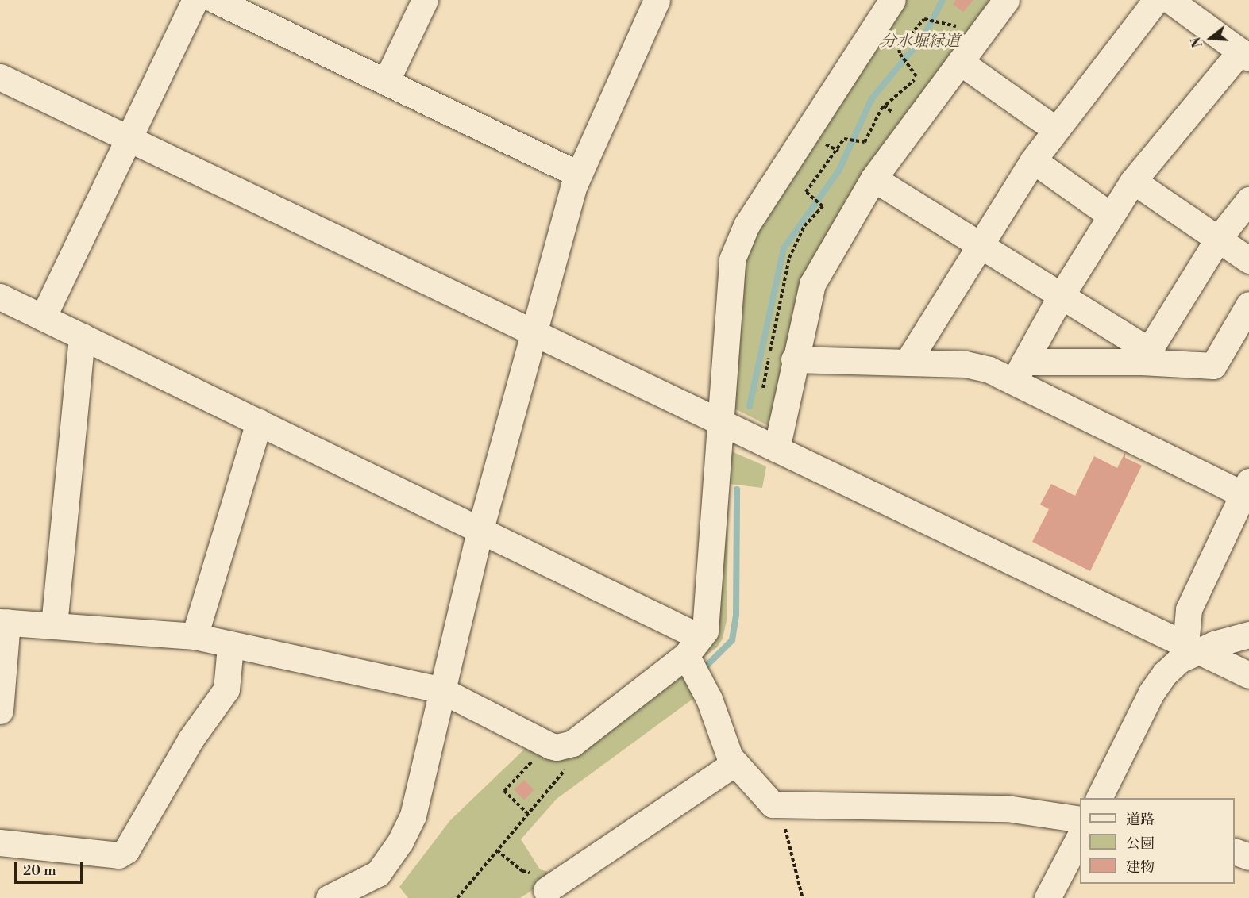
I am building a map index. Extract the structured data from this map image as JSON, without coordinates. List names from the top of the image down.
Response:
{
  "parks": ["分水堀緑道"],
  "legend": ["道路", "公園", "建物"],
  "scale_bar": "20 m",
  "north": "left"
}
